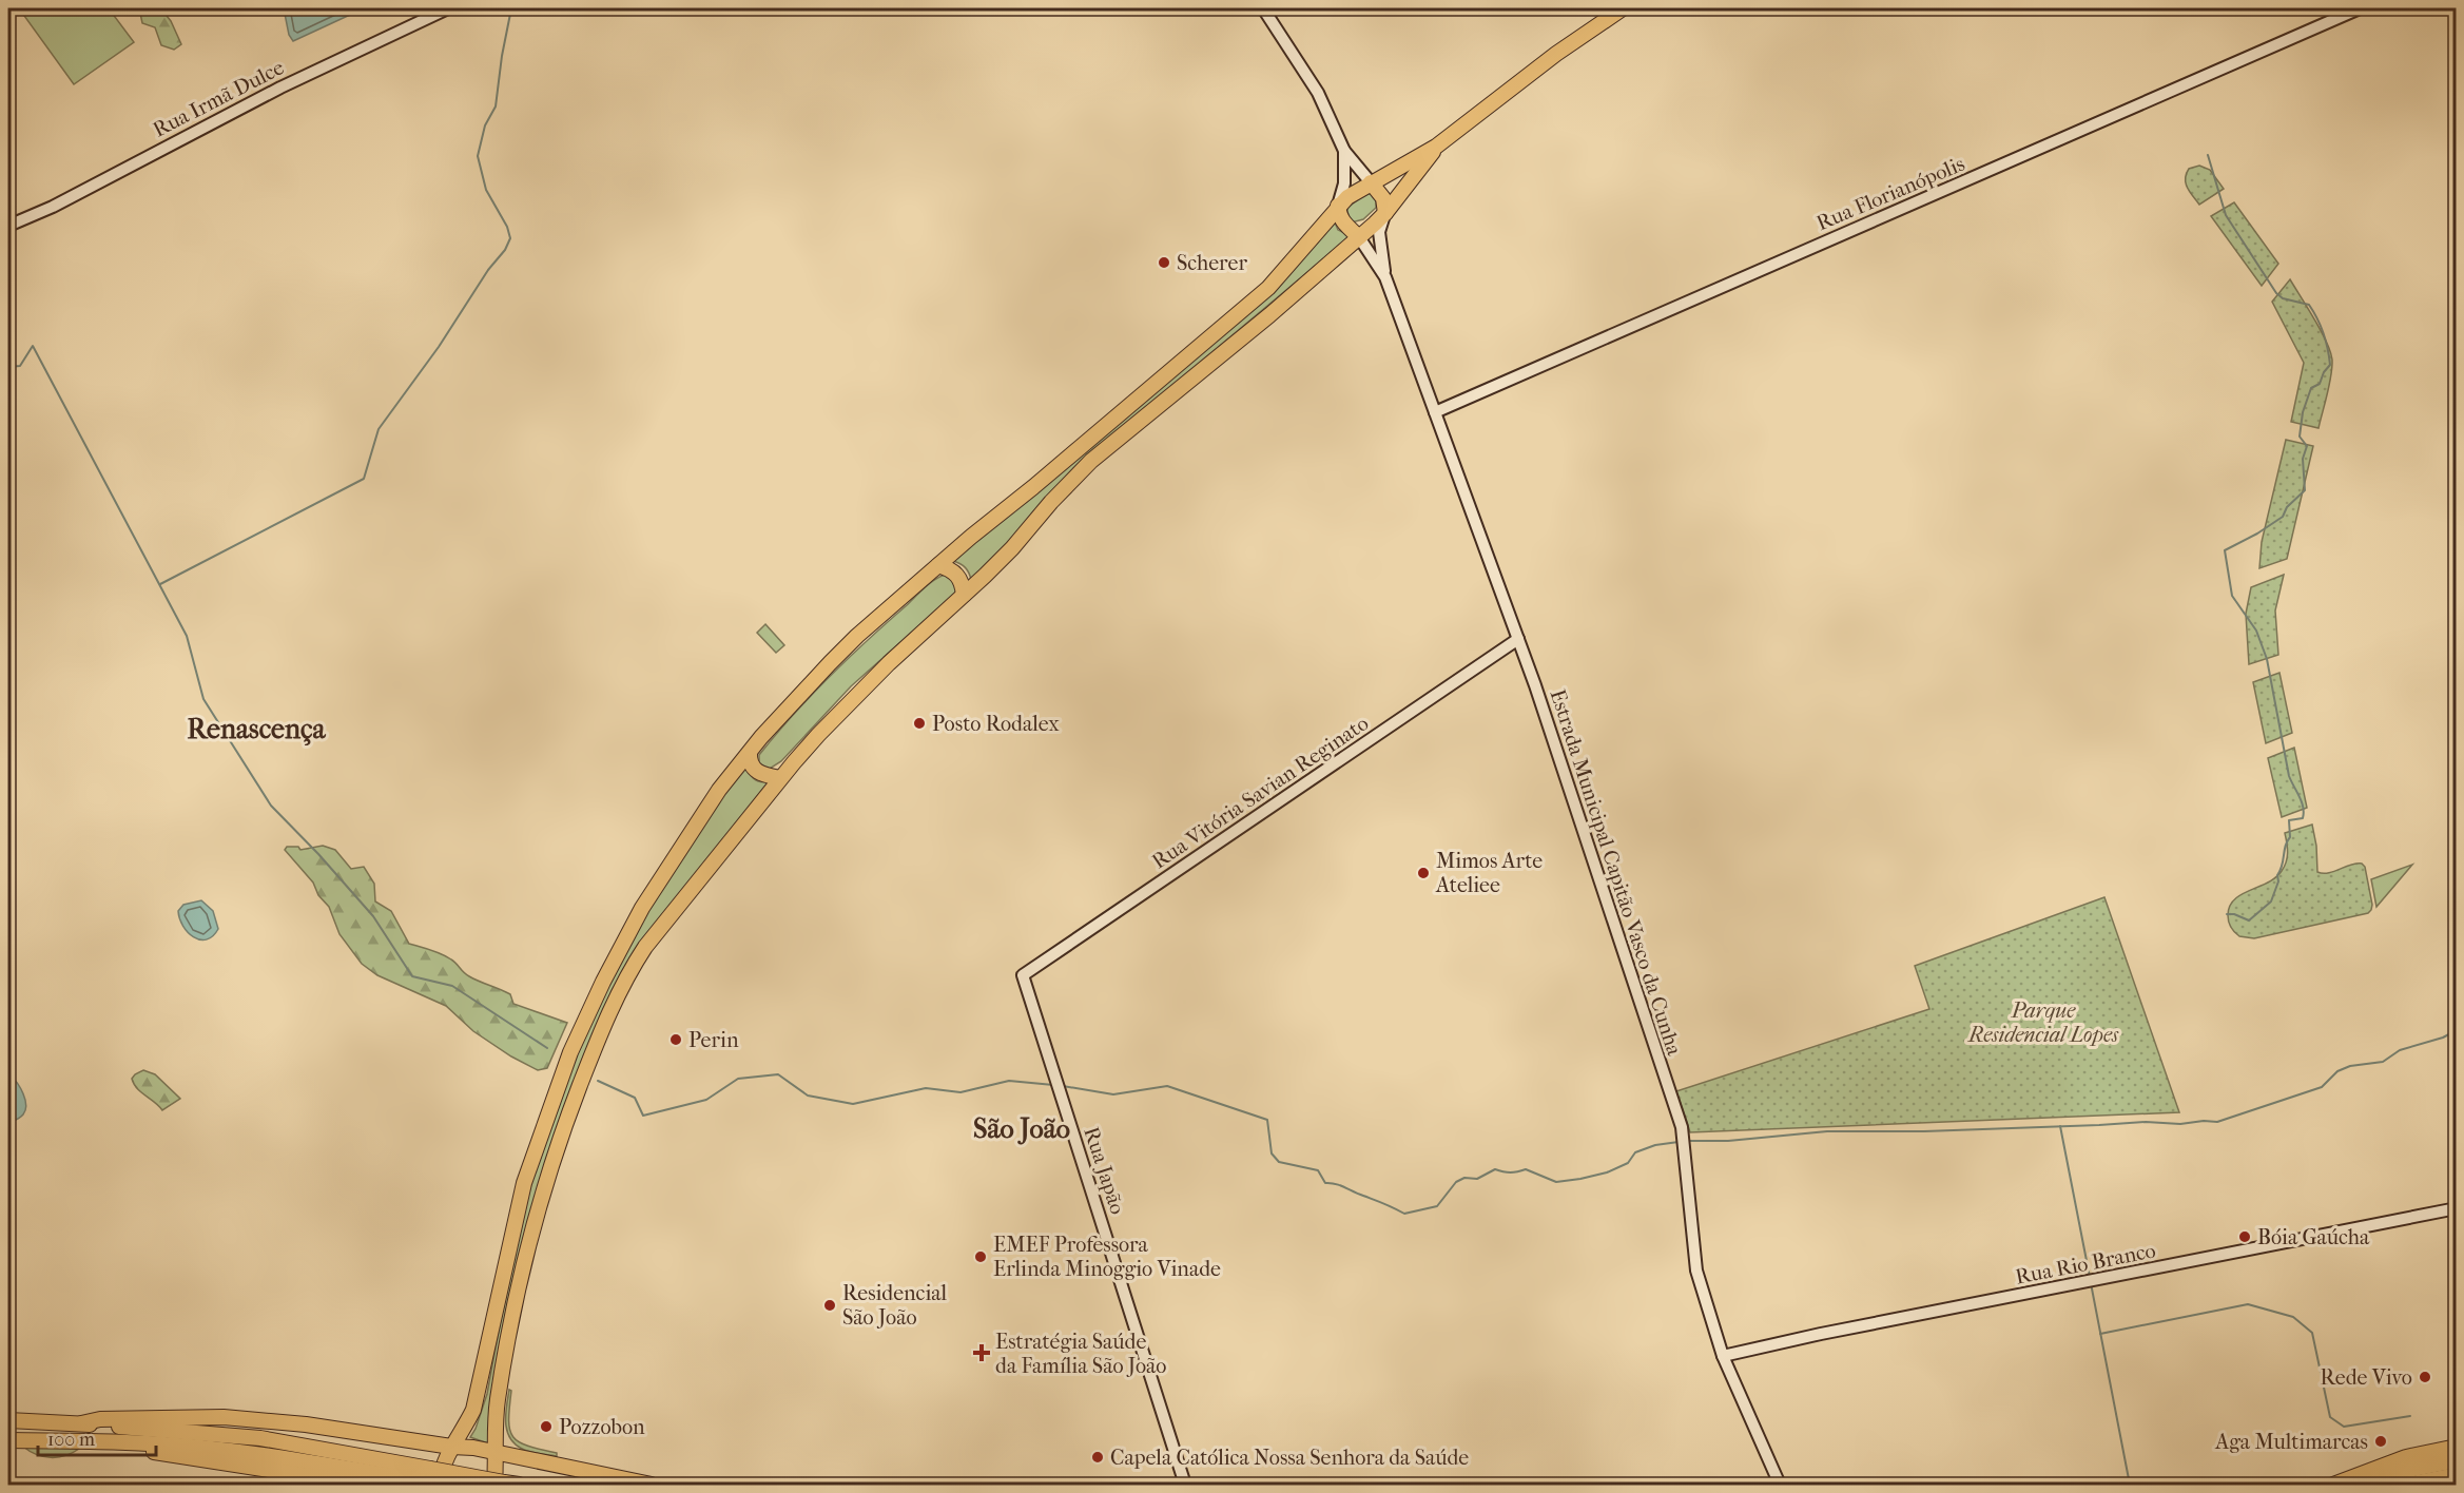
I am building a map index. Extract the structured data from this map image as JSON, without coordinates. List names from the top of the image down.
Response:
{
  "streets": {
    "street": [
      "Rua Irmã Dulce",
      "Rua Florianópolis",
      "Rua Vitória Savian Reginato",
      "Estrada Municipal Capitão Vasco da Cunha",
      "Rua Japão",
      "Rua Rio Branco"
    ]
  },
  "crossings": [
    ["Rua Florianópolis", "Estrada Municipal Capitão Vasco da Cunha"],
    ["Rua Vitória Savian Reginato", "Estrada Municipal Capitão Vasco da Cunha"],
    ["Rua Vitória Savian Reginato", "Rua Japão"],
    ["Estrada Municipal Capitão Vasco da Cunha", "Rua Rio Branco"]
  ],
  "districts": ["Renascença", "São João"],
  "parks": ["Parque Residencial Lopes"],
  "places": {
    "other": [
      "Scherer",
      "Posto Rodalex",
      "Mimos Arte Ateliee",
      "Perin",
      "Bóia Gaúcha",
      "EMEF Professora Erlinda Minoggio Vinade",
      "Residencial São João",
      "Rede Vivo",
      "Pozzobon",
      "Aga Multimarcas",
      "Capela Católica Nossa Senhora da Saúde"
    ],
    "health": ["Estratégia Saúde da Família São João"]
  },
  "scale_bar": "100 m"
}
